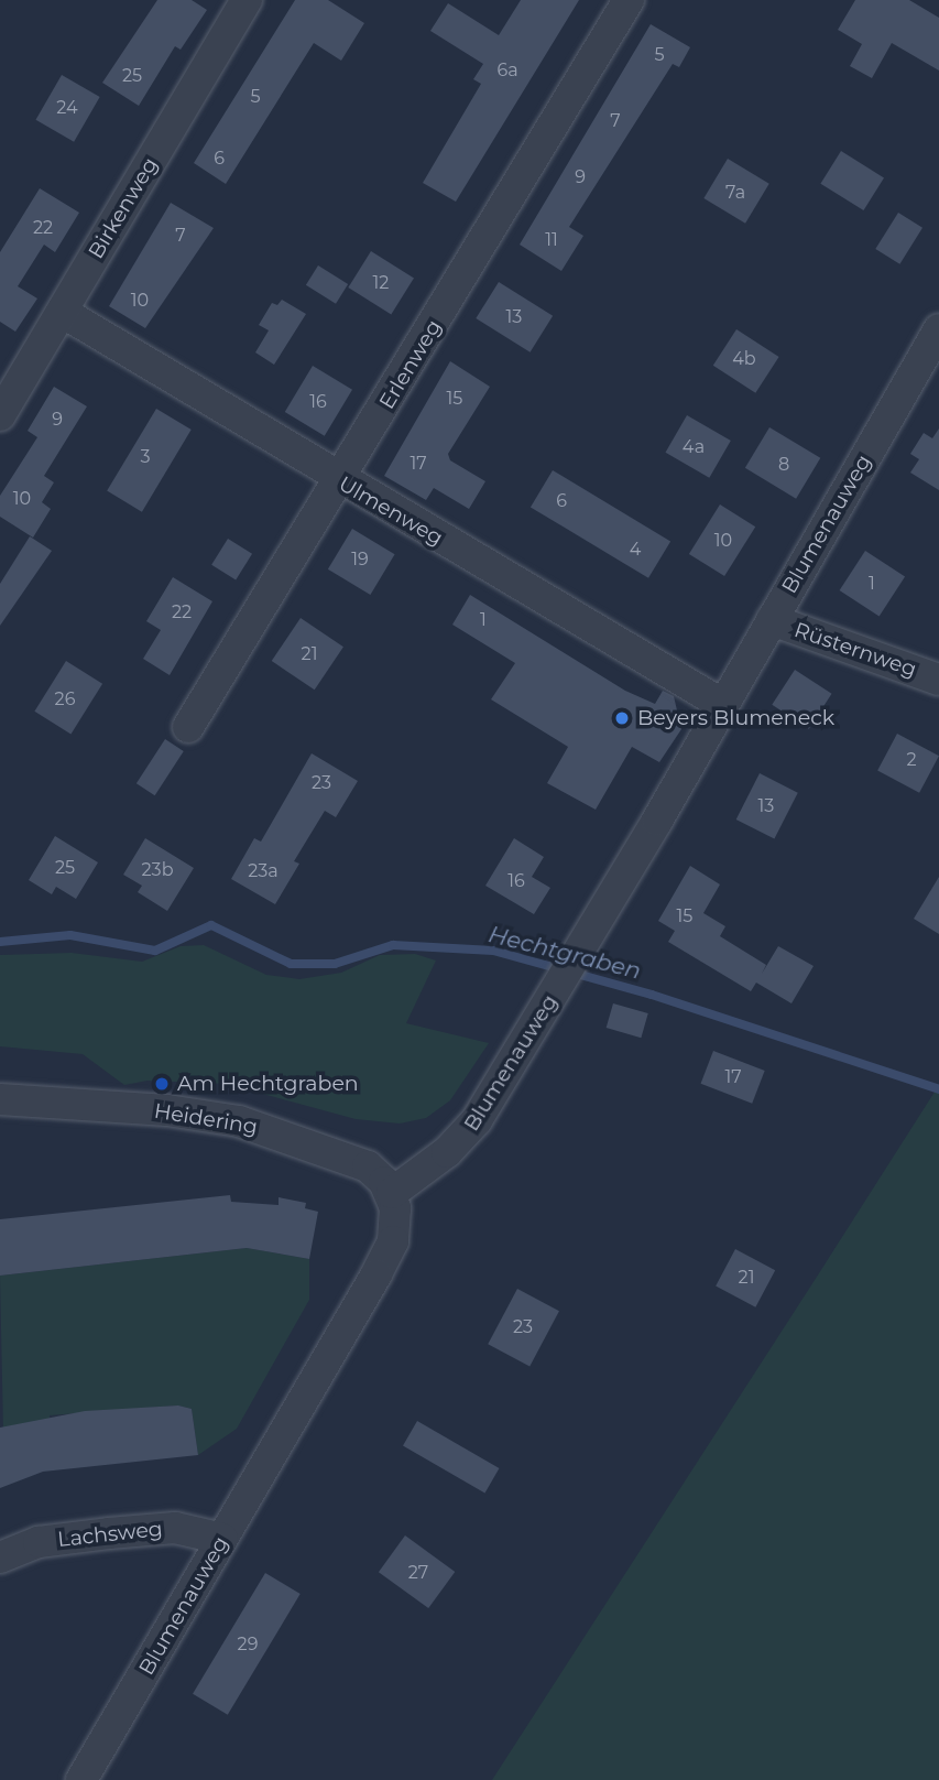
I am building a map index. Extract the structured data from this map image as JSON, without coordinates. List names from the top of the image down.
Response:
{
  "streets": {
    "street": [
      "Birkenweg",
      "Erlenweg",
      "Ulmenweg",
      "Blumenauweg",
      "Rüsternweg",
      "Heidering",
      "Lachsweg"
    ]
  },
  "crossings": [
    ["Birkenweg", "Ulmenweg"],
    ["Erlenweg", "Ulmenweg"],
    ["Ulmenweg", "Blumenauweg"],
    ["Blumenauweg", "Rüsternweg"],
    ["Blumenauweg", "Heidering"],
    ["Blumenauweg", "Lachsweg"]
  ],
  "water": ["Hechtgraben"],
  "places": ["Beyers Blumeneck", "Am Hechtgraben"],
  "house_numbers": [
    "5",
    "6a",
    "25",
    "5",
    "24",
    "7",
    "6",
    "9",
    "7a",
    "22",
    "7",
    "11",
    "12",
    "10",
    "13",
    "4b",
    "15",
    "16",
    "9",
    "4a",
    "3",
    "17",
    "8",
    "10",
    "6",
    "10",
    "4",
    "19",
    "1",
    "22",
    "1",
    "21",
    "26",
    "2",
    "23",
    "13",
    "25",
    "23b",
    "23a",
    "16",
    "15",
    "17",
    "21",
    "23",
    "27",
    "29"
  ]
}
